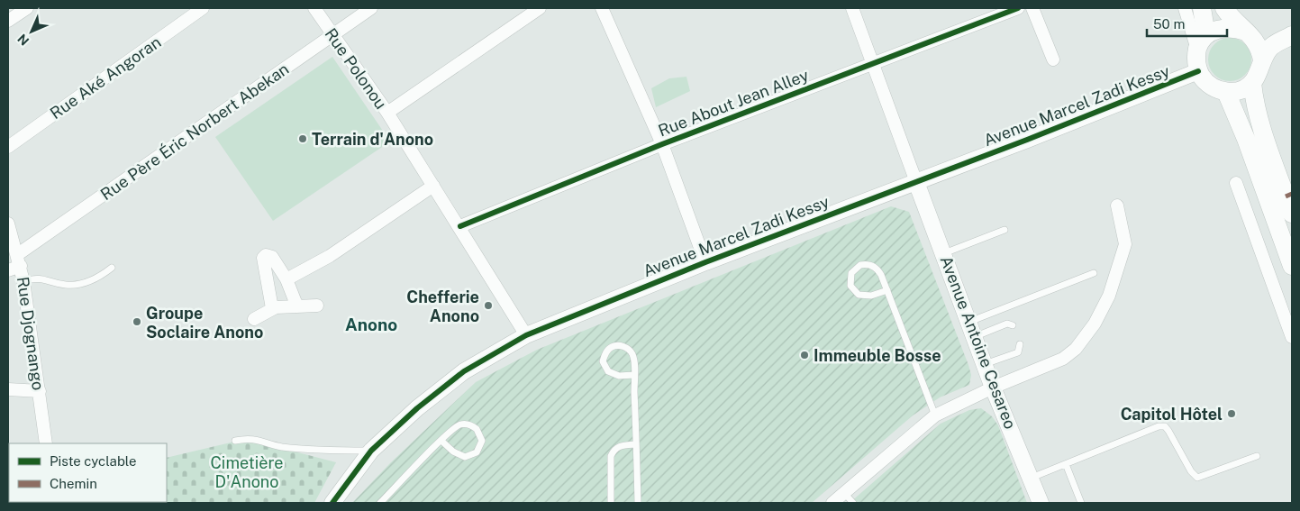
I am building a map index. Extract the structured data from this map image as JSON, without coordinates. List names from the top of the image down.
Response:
{
  "streets": {
    "street": [
      "Rue Polonou",
      "Rue Aké Angoran",
      "Rue About Jean Alley",
      "Avenue Marcel Zadi Kessy",
      "Rue Père Éric Norbert Abekan",
      "Rue Djognango",
      "Avenue Antoine Cesareo"
    ]
  },
  "crossings": [
    ["Rue Polonou", "Rue About Jean Alley"],
    ["Rue Polonou", "Avenue Marcel Zadi Kessy"],
    ["Rue Polonou", "Rue Père Éric Norbert Abekan"],
    ["Avenue Marcel Zadi Kessy", "Avenue Antoine Cesareo"],
    ["Rue Père Éric Norbert Abekan", "Rue Djognango"]
  ],
  "districts": ["Anono"],
  "parks": ["Cimetière D'Anono"],
  "places": [
    "Terrain d'Anono",
    "Chefferie Anono",
    "Groupe Soclaire Anono",
    "Immeuble Bosse",
    "Capitol Hôtel"
  ],
  "legend": ["Piste cyclable", "Chemin"],
  "scale_bar": "50 m",
  "north": "bottom left"
}
